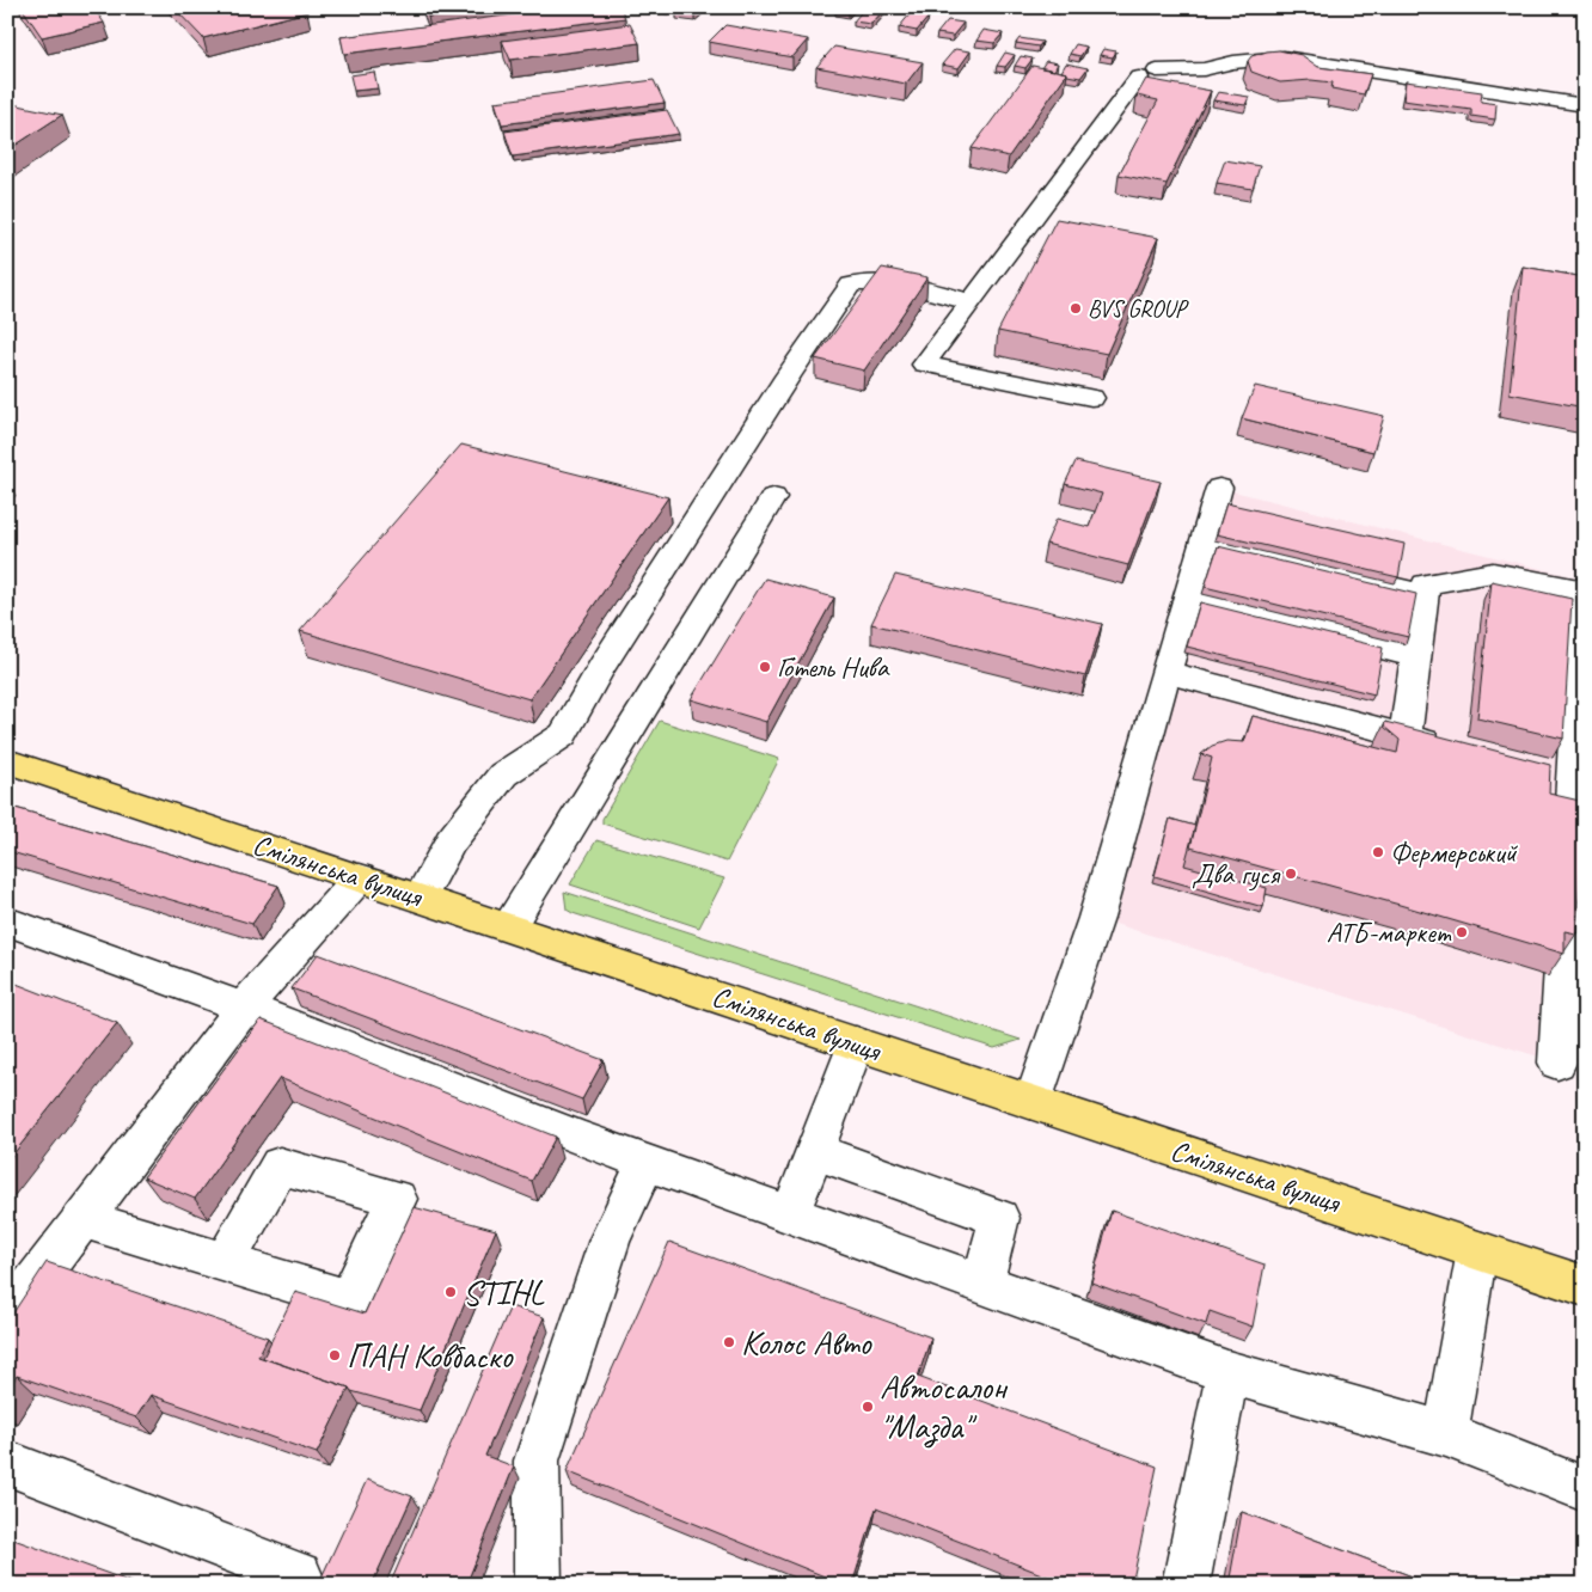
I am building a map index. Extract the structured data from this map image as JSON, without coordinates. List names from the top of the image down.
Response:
{
  "streets": {
    "main road": ["Смілянська вулиця"]
  },
  "places": [
    "BVS GROUP",
    "Готель Нива",
    "Фермерський",
    "Два гуся",
    "АТБ-маркет",
    "STIHL",
    "Колос Авто",
    "ПАН Ковбаско",
    "Автосалон \"Мазда\""
  ]
}
